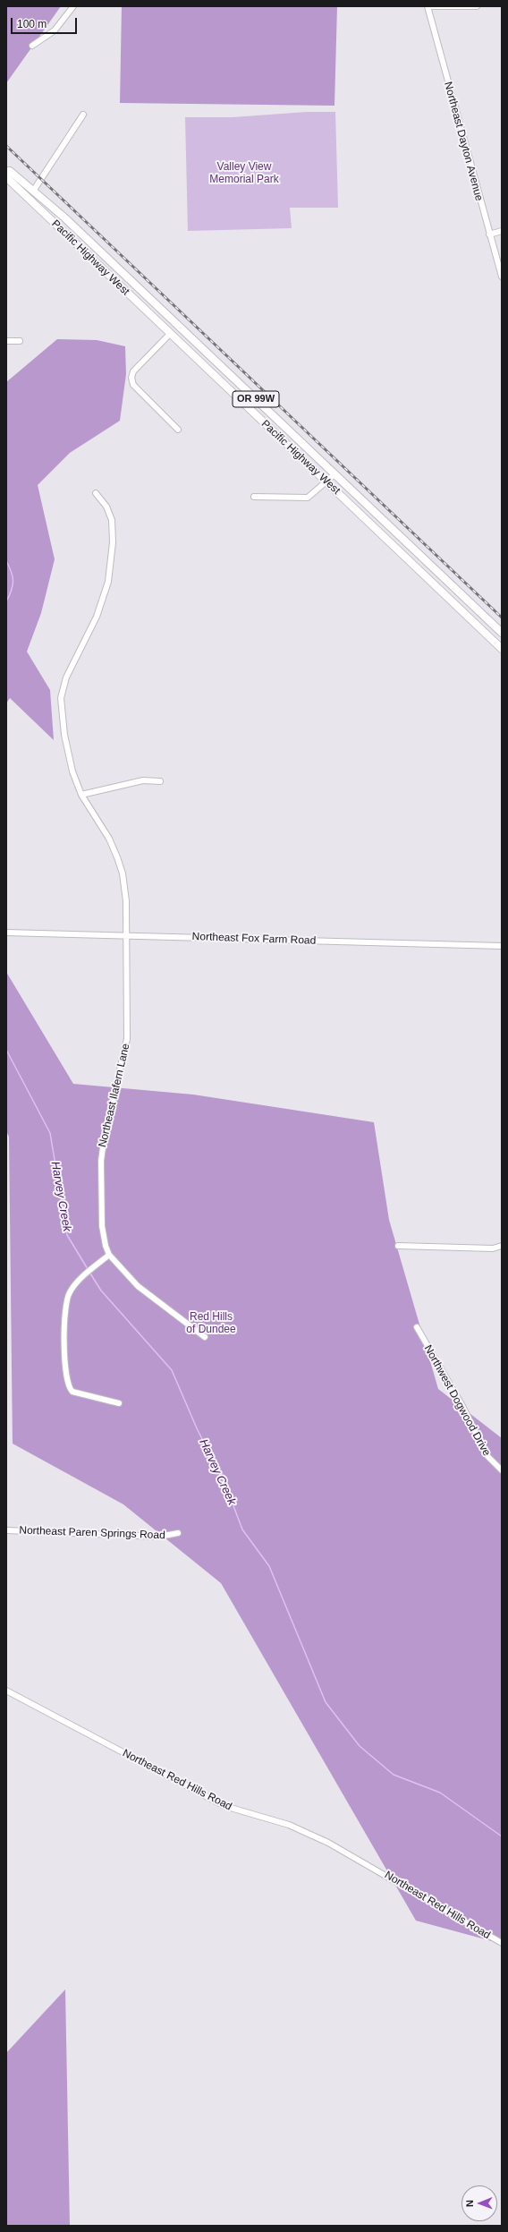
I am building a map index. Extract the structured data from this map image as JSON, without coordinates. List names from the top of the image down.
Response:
{
  "streets": {
    "main road": ["Pacific Highway West", "OR 99W"],
    "street": [
      "Northeast Dayton Avenue",
      "Northeast Fox Farm Road",
      "Northeast Ilafern Lane",
      "Northwest Dogwood Drive",
      "Northeast Paren Springs Road",
      "Northeast Red Hills Road"
    ]
  },
  "crossings": [
    ["Northeast Fox Farm Road", "Northeast Ilafern Lane"]
  ],
  "water": ["Harvey Creek"],
  "parks": ["Valley View Memorial Park", "Red Hills of Dundee"],
  "scale_bar": "100 m",
  "north": "left"
}
